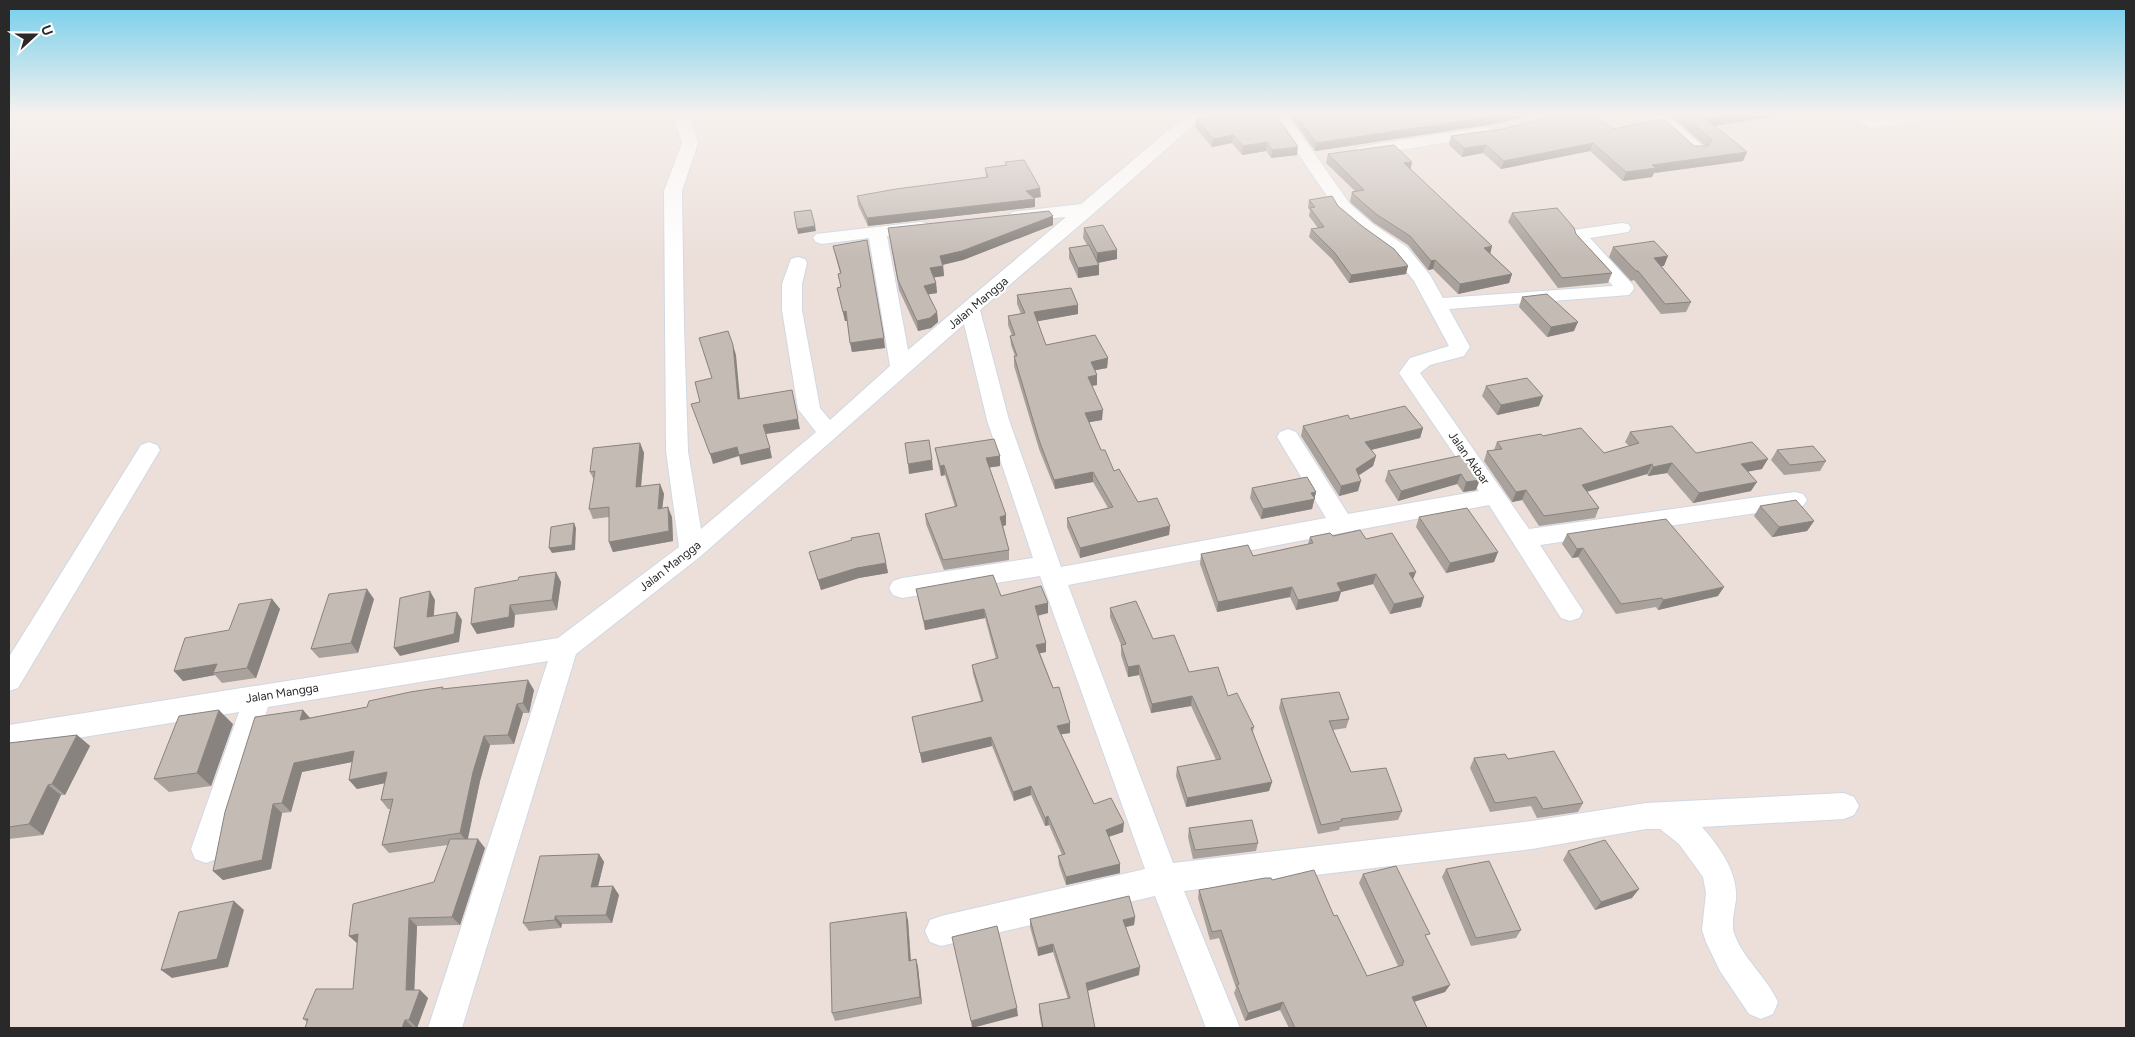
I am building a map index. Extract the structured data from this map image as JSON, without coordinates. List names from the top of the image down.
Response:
{
  "streets": {
    "street": ["Jalan Mangga", "Jalan Akbar"]
  },
  "north": "right"
}
